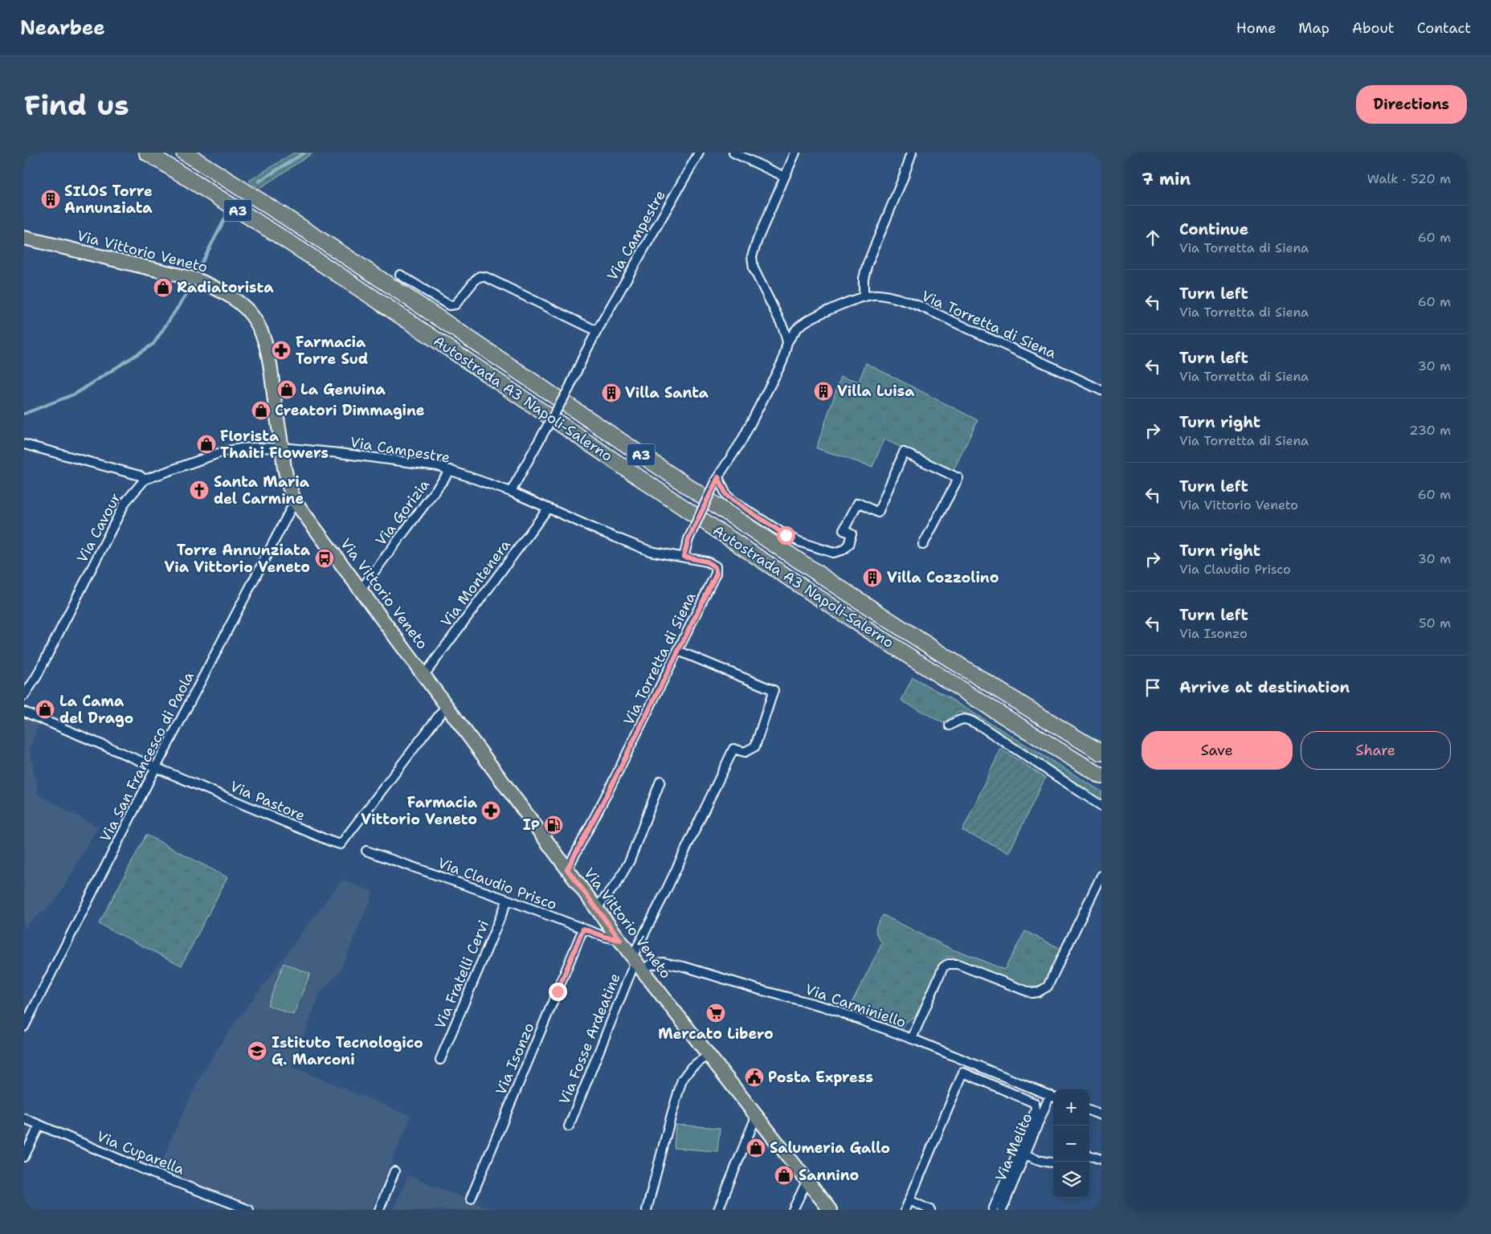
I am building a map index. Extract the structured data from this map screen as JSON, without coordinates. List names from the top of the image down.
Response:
{
  "streets": {
    "highway": ["A3", "Autostrada A3 Napoli-Salerno"],
    "main road": ["Via Vittorio Veneto"],
    "street": [
      "Via Campestre",
      "Via Torretta di Siena",
      "Via Gorizia",
      "Via Cavour",
      "Via Montenera",
      "Via San Francesco di Paola",
      "Via Pastore",
      "Via Claudio Prisco",
      "Via Fratelli Cervi",
      "Via Carminiello",
      "Via Fosse Ardeatine",
      "Via Isonzo",
      "Via Melito",
      "Via Cuparella"
    ]
  },
  "crossings": [
    ["Via Campestre", "Via Vittorio Veneto"],
    ["Via Campestre", "Via Torretta di Siena"],
    ["Via Campestre", "Via Gorizia"],
    ["Via Campestre", "Via Cavour"],
    ["Via Campestre", "Via Montenera"],
    ["Via Vittorio Veneto", "Via Torretta di Siena"],
    ["Via Vittorio Veneto", "Via Gorizia"],
    ["Via Vittorio Veneto", "Via Cavour"],
    ["Via Vittorio Veneto", "Via Montenera"],
    ["Via Vittorio Veneto", "Via San Francesco di Paola"],
    ["Via Vittorio Veneto", "Via Pastore"],
    ["Via Vittorio Veneto", "Via Claudio Prisco"],
    ["Via Vittorio Veneto", "Via Carminiello"],
    ["Via Vittorio Veneto", "Via Fosse Ardeatine"],
    ["Via Torretta di Siena", "Via Fosse Ardeatine"],
    ["Via San Francesco di Paola", "Via Pastore"],
    ["Via Claudio Prisco", "Via Fratelli Cervi"],
    ["Via Claudio Prisco", "Via Isonzo"],
    ["Via Carminiello", "Via Fosse Ardeatine"],
    ["Via Carminiello", "Via Melito"]
  ],
  "places": {
    "building": [
      "SILOS Torre Annunziata",
      "Villa Luisa",
      "Villa Santa",
      "Villa Cozzolino"
    ],
    "shop": [
      "Radiatorista",
      "La Genuina",
      "Creatori Dimmagine",
      "Florista Thaiti Flowers",
      "La Cama del Drago",
      "Salumeria Gallo",
      "Sannino"
    ],
    "pharmacy": ["Farmacia Torre Sud", "Farmacia Vittorio Veneto"],
    "church": ["Santa Maria del Carmine"],
    "bus stop": ["Torre Annunziata Via Vittorio Veneto"],
    "fuel station": ["IP"],
    "supermarket": ["Mercato Libero"],
    "school or university": ["Istituto Tecnologico G. Marconi"],
    "public building": ["Posta Express"]
  },
  "page": {
    "header": "Nearbee",
    "nav": [
      "Home",
      "Map",
      "About",
      "Contact"
    ],
    "buttons": [
      "Directions",
      ["Save", "Share"]
    ],
    "title": "Find us",
    "heading": ["7 min", "Walk · 520 m"],
    "list": [
      ["Continue", "Via Torretta di Siena", "60 m"],
      ["Turn left", "Via Torretta di Siena", "60 m"],
      ["Turn left", "Via Torretta di Siena", "30 m"],
      ["Turn right", "Via Torretta di Siena", "230 m"],
      ["Turn left", "Via Vittorio Veneto", "60 m"],
      ["Turn right", "Via Claudio Prisco", "30 m"],
      ["Turn left", "Via Isonzo", "50 m"],
      "Arrive at destination"
    ],
    "map_buttons": ["+", "−"]
  }
}
